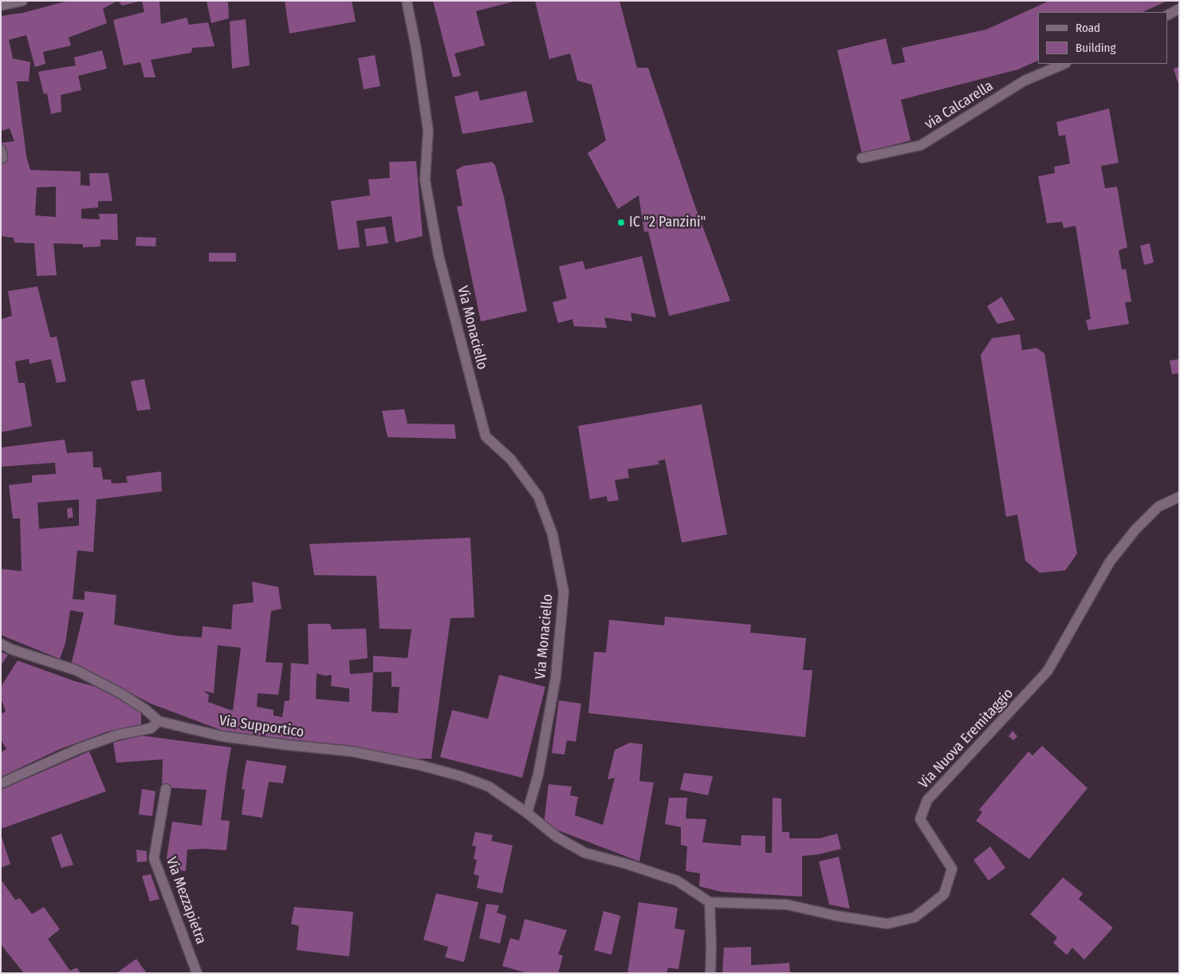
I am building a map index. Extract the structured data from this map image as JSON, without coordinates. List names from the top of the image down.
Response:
{
  "streets": {
    "street": [
      "via Calcarella",
      "Via Monaciello",
      "Via Supportico",
      "Via Nuova Eremitaggio",
      "Via Mezzapietra"
    ]
  },
  "crossings": [
    ["Via Monaciello", "Via Supportico"]
  ],
  "places": ["IC \"2 Panzini\""],
  "legend": ["Road", "Building"]
}
